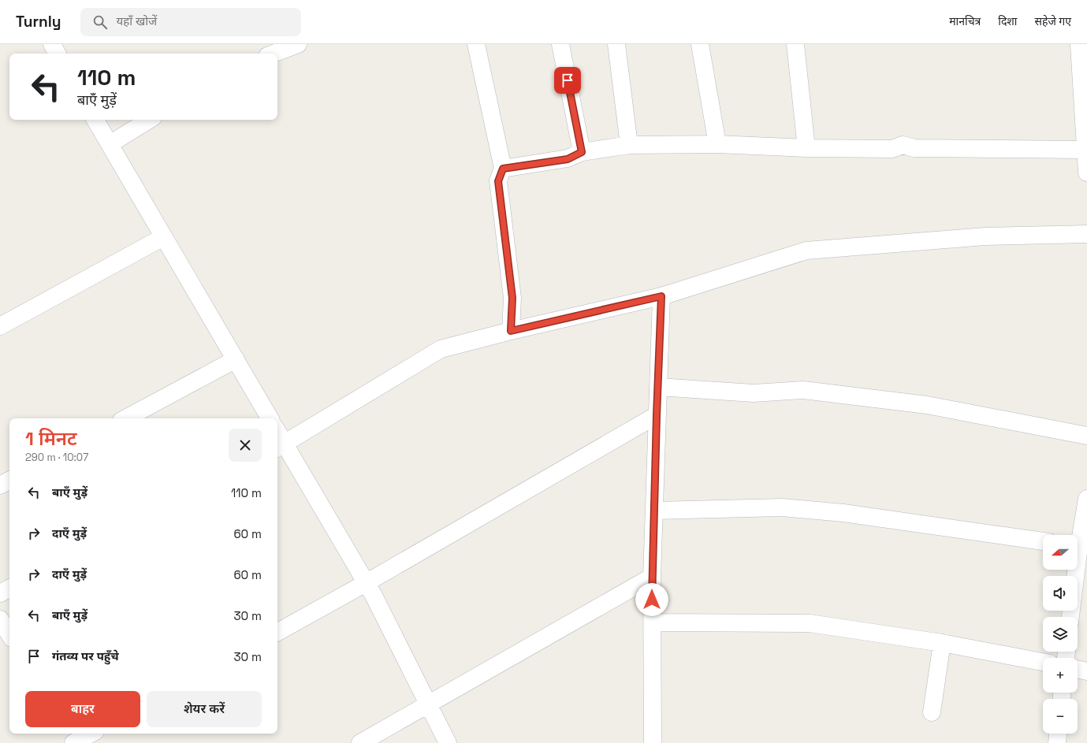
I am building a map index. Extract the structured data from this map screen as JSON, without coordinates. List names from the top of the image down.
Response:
{
  "north": "left",
  "page": {
    "header": "Turnly",
    "search": "यहाँ खोजें",
    "nav": ["मानचित्र", "दिशा", "सहेजे गए"],
    "turn": ["110 m", "बाएँ मुड़ें"],
    "heading": ["1 मिनट", "290 m · 10:07"],
    "list": [
      {
        "name": "बाएँ मुड़ें",
        "value": "110 m"
      },
      {
        "name": "दाएँ मुड़ें",
        "value": "60 m"
      },
      {
        "name": "दाएँ मुड़ें",
        "value": "60 m"
      },
      {
        "name": "बाएँ मुड़ें",
        "value": "30 m"
      },
      {
        "name": "गंतव्य पर पहुँचे",
        "value": "30 m"
      }
    ],
    "map_buttons": ["+", "−"],
    "buttons": ["बाहर", "शेयर करें"]
  }
}
